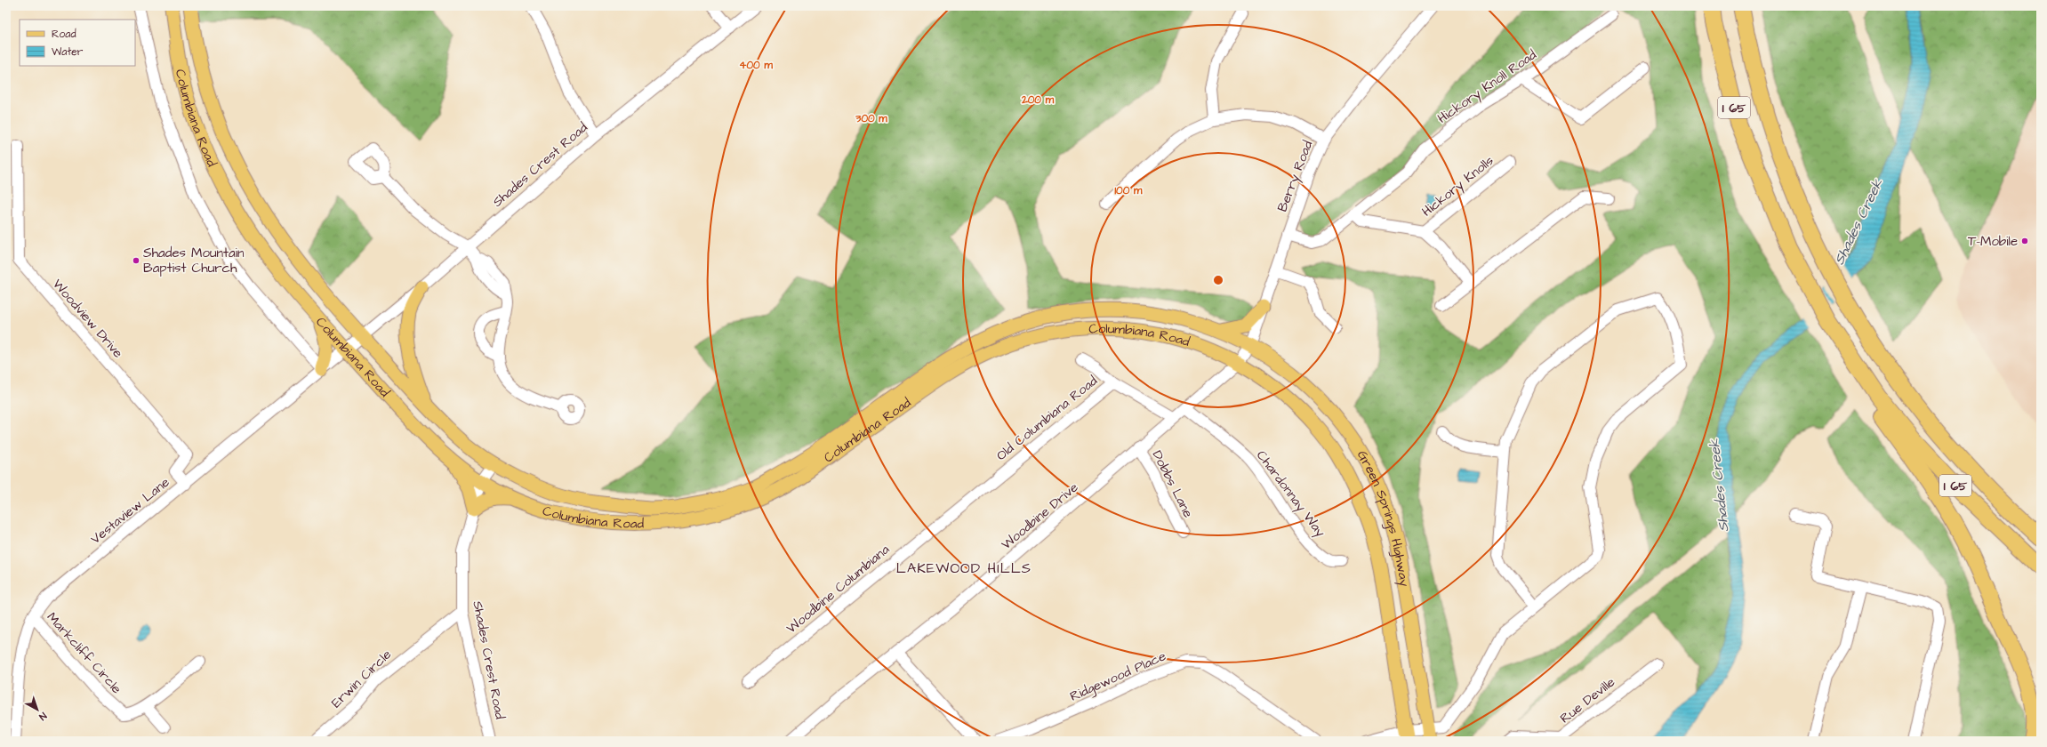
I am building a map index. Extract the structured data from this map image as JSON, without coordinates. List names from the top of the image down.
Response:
{
  "streets": {
    "highway": ["I 65"],
    "main road": ["Columbiana Road", "Green Springs Highway"],
    "street": [
      "Hickory Knoll Road",
      "Shades Crest Road",
      "Berry Road",
      "Hickory Knolls",
      "Woodview Drive",
      "Old Columbiana Road",
      "Dobbs Lane",
      "Chardonnay Way",
      "Vestaview Lane",
      "Woodbine Drive",
      "Woodbine Columbiana",
      "Markcliff Circle",
      "Ridgewood Place",
      "Erwin Circle",
      "Rue Deville"
    ]
  },
  "crossings": [
    ["Hickory Knoll Road", "Hickory Knolls"],
    ["Columbiana Road", "Shades Crest Road"],
    ["Columbiana Road", "Berry Road"],
    ["Columbiana Road", "Vestaview Lane"],
    ["Columbiana Road", "Woodbine Drive"],
    ["Columbiana Road", "Green Springs Highway"],
    ["Shades Crest Road", "Vestaview Lane"],
    ["Shades Crest Road", "Erwin Circle"],
    ["Berry Road", "Woodbine Drive"],
    ["Berry Road", "Green Springs Highway"],
    ["Woodview Drive", "Vestaview Lane"],
    ["Old Columbiana Road", "Woodbine Drive"],
    ["Old Columbiana Road", "Woodbine Columbiana"],
    ["Dobbs Lane", "Woodbine Drive"],
    ["Chardonnay Way", "Woodbine Drive"],
    ["Vestaview Lane", "Markcliff Circle"],
    ["Woodbine Drive", "Green Springs Highway"]
  ],
  "districts": ["LAKEWOOD HILLS"],
  "water": ["Shades Creek"],
  "places": ["T-Mobile", "Shades Mountain Baptist Church"],
  "legend": ["Road", "Water"],
  "north": "bottom right",
  "rings": [
    "400 m",
    "200 m",
    "300 m",
    "100 m"
  ]
}
